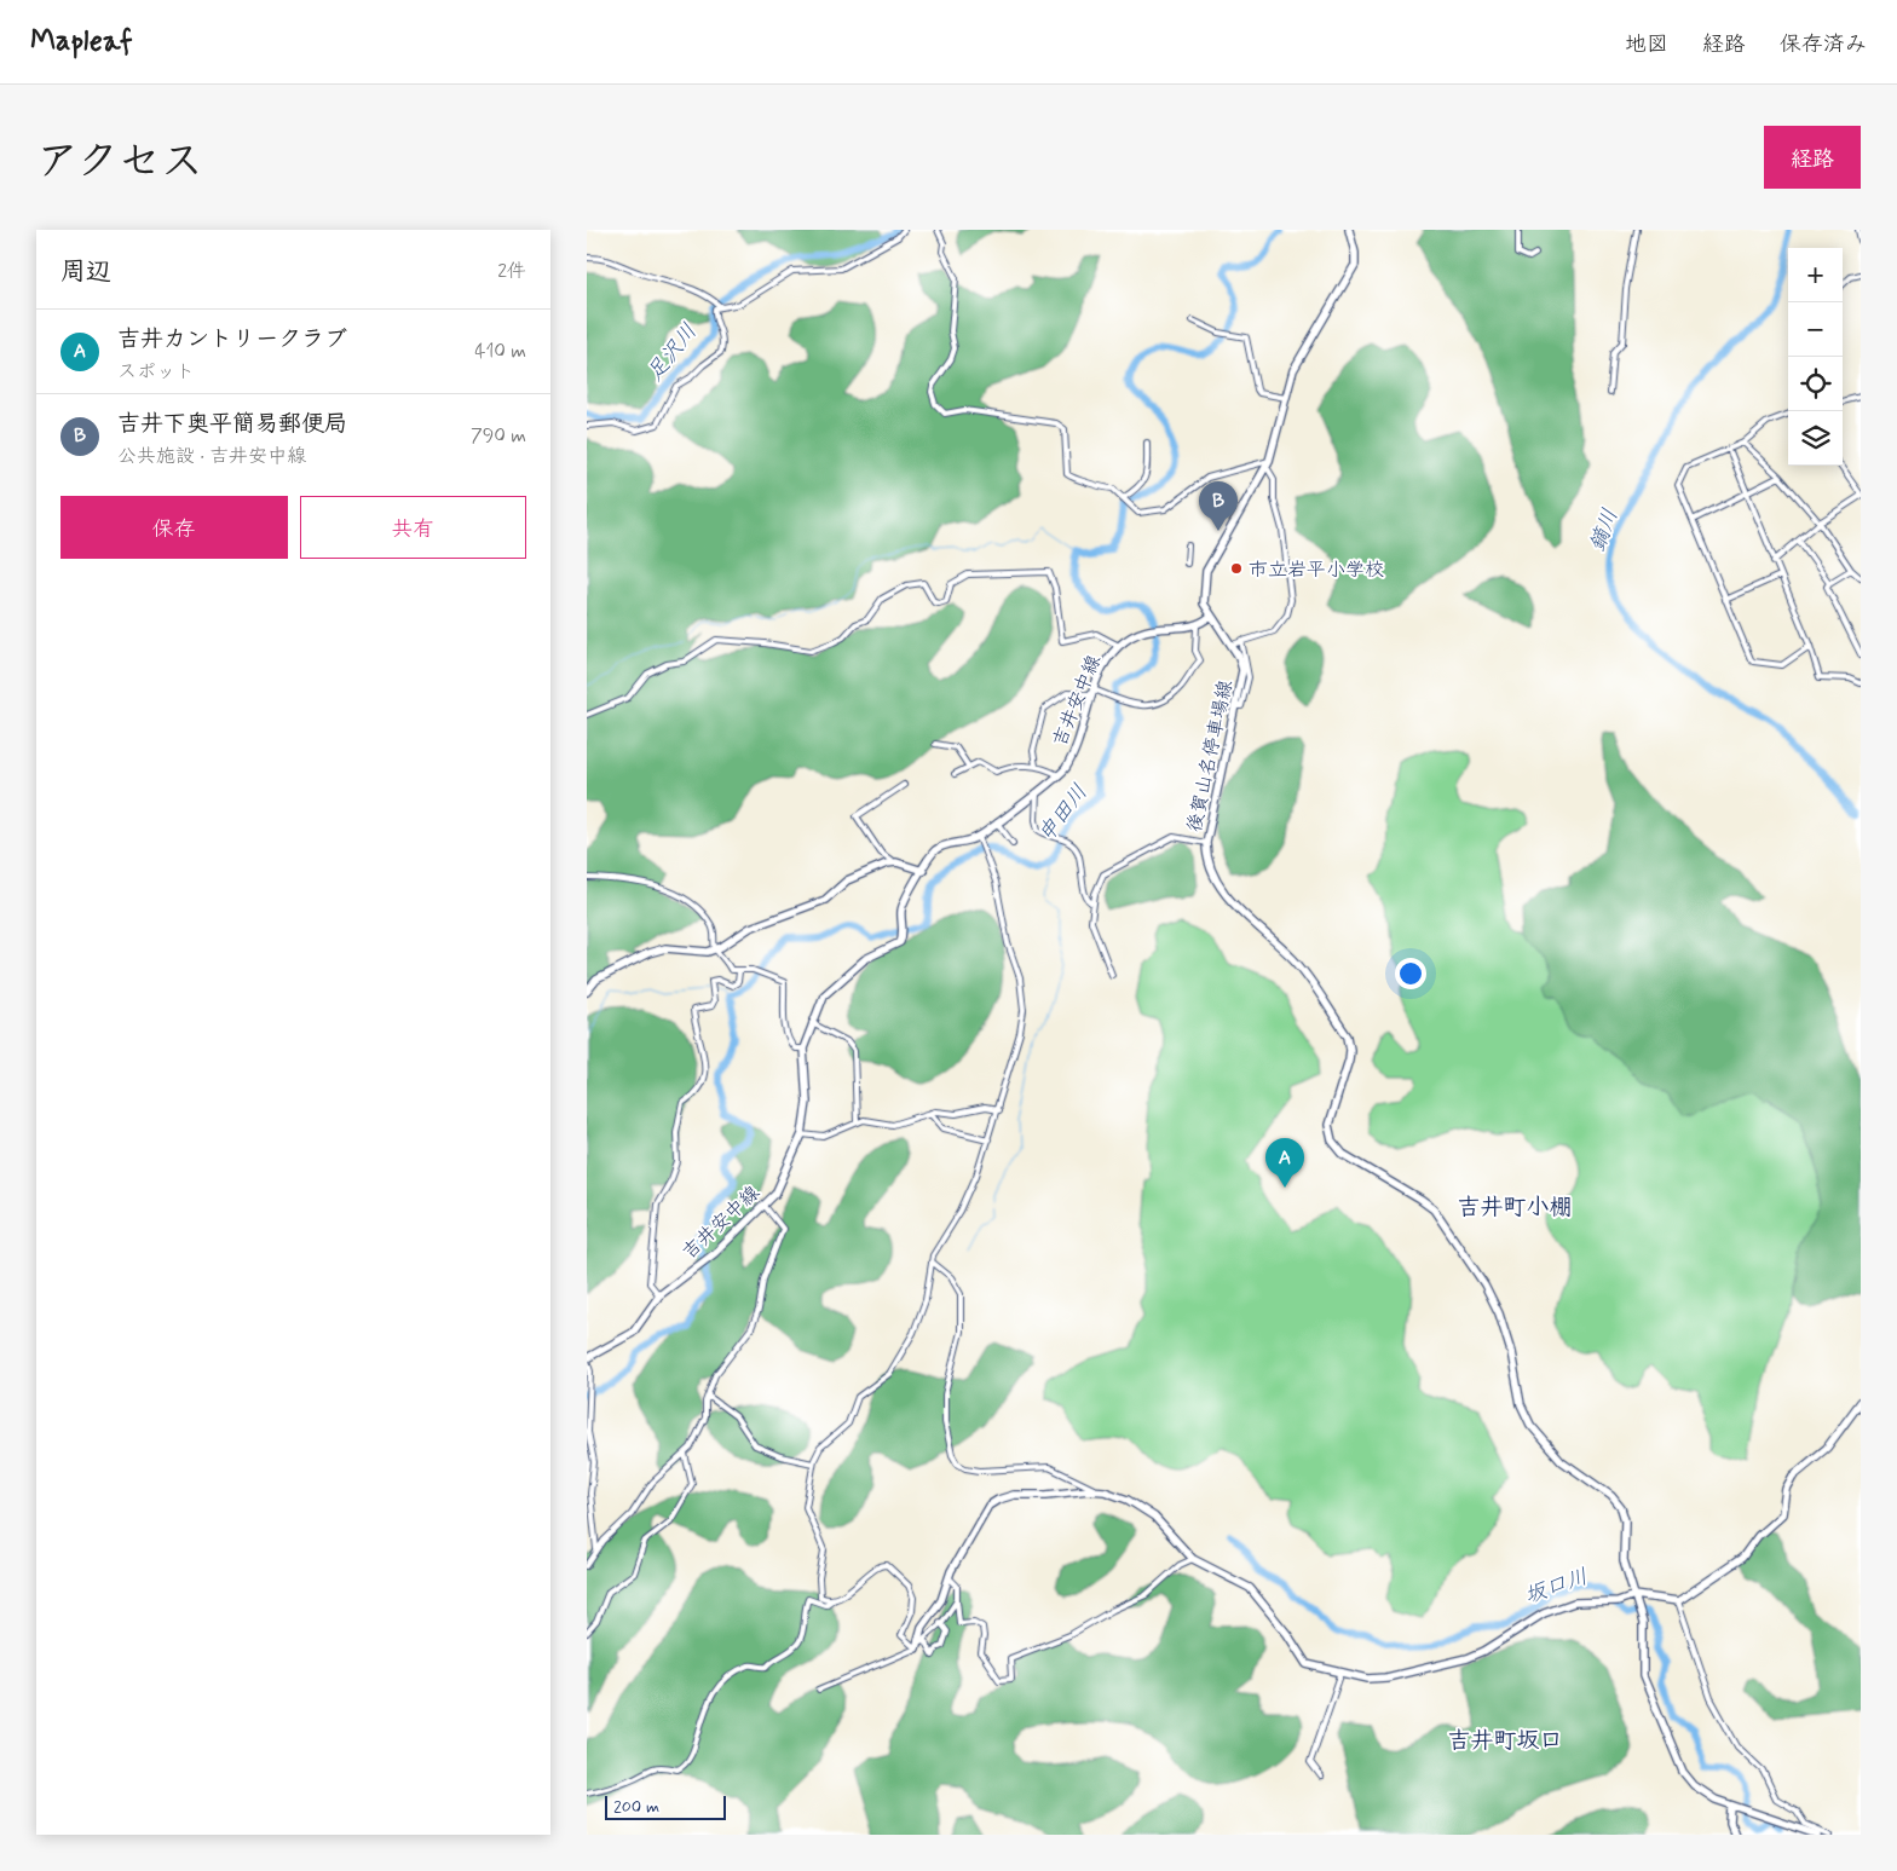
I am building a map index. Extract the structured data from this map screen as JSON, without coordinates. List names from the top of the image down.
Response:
{
  "streets": {
    "main road": ["吉井安中線", "後賀山名停車場線"]
  },
  "districts": ["吉井町小棚", "吉井町坂口"],
  "water": [
    "足沢川",
    "鏑川",
    "申田川",
    "坂口川"
  ],
  "places": ["市立岩平小学校"],
  "scale_bar": "200 m",
  "page": {
    "header": "Mapleaf",
    "nav": ["地図", "経路", "保存済み"],
    "title": "アクセス",
    "buttons": [
      "経路",
      ["保存", "共有"]
    ],
    "heading": ["周辺", "2件"],
    "map_buttons": ["+", "−"],
    "list": [
      {
        "mark": "A",
        "name": "吉井カントリークラブ",
        "note": "スポット",
        "value": "410 m"
      },
      {
        "mark": "B",
        "name": "吉井下奥平簡易郵便局",
        "note": "公共施設 · 吉井安中線",
        "value": "790 m"
      }
    ],
    "pins": ["B", "A"],
    "scale": "200 m"
  }
}
